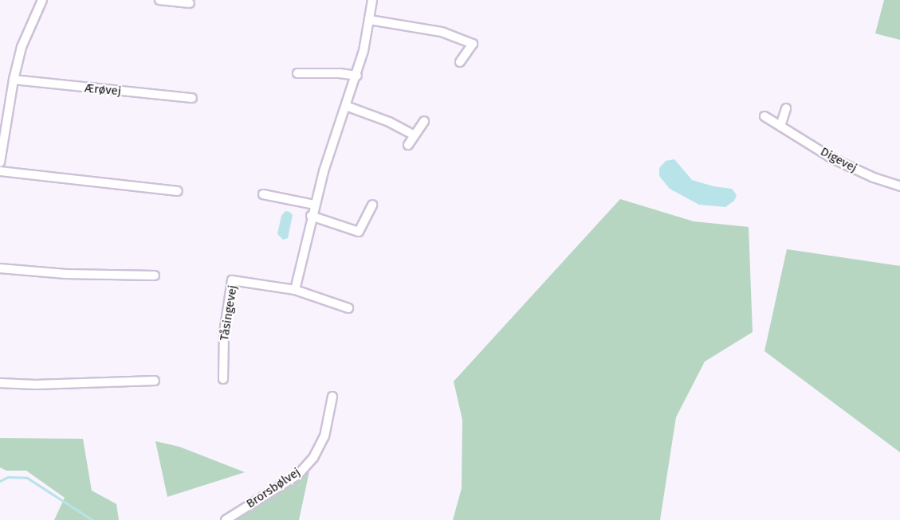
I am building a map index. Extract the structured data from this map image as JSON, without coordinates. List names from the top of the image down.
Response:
{
  "streets": {
    "street": [
      "Ærøvej",
      "Digevej",
      "Tåsingevej",
      "Brorsbølvej"
    ]
  }
}
